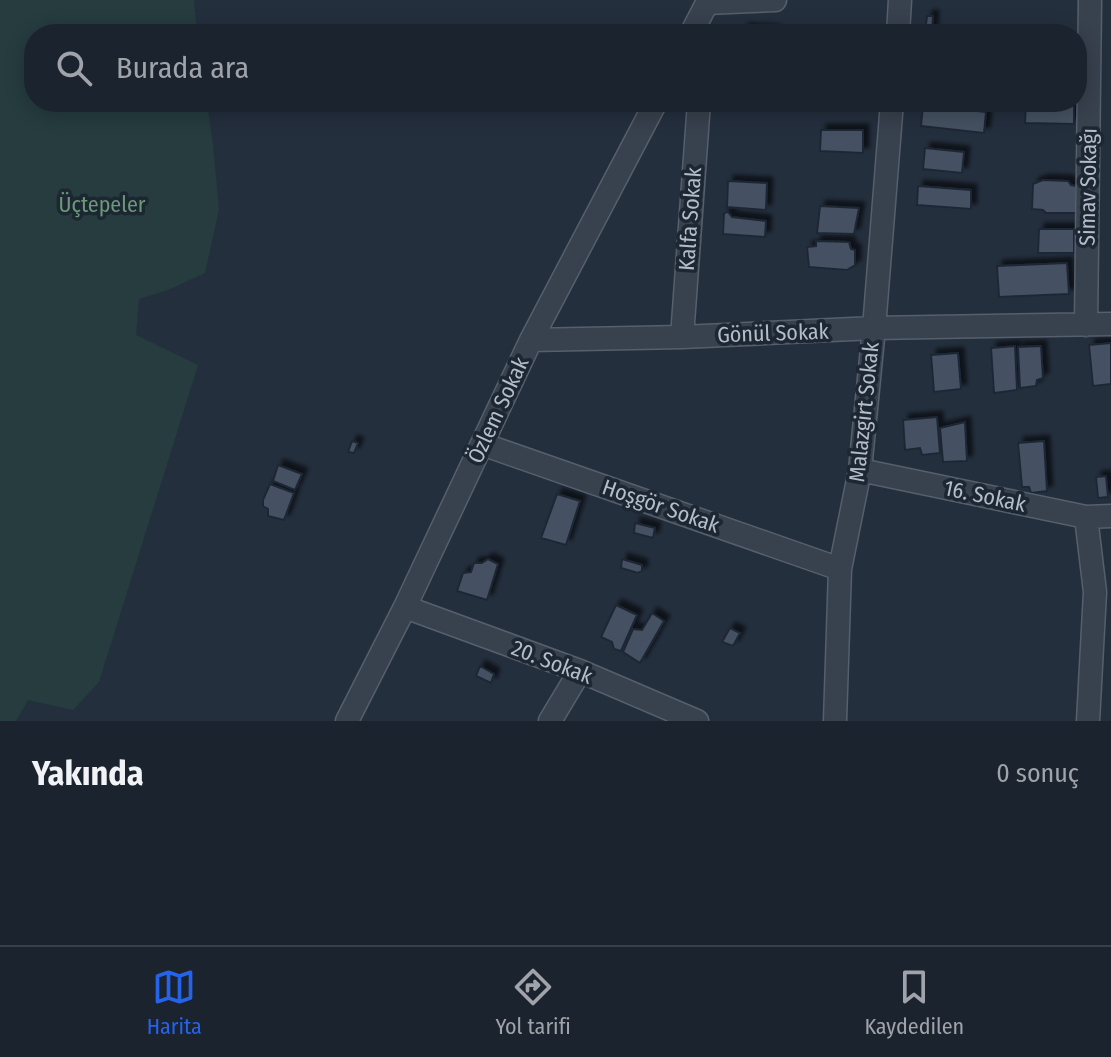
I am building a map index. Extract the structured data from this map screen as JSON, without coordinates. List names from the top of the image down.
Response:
{
  "streets": {
    "street": [
      "Simav Sokağı",
      "Kalfa Sokak",
      "Gönül Sokak",
      "Özlem Sokak",
      "Malazgirt Sokak",
      "16. Sokak",
      "Hoşgör Sokak",
      "20. Sokak"
    ]
  },
  "crossings": [
    ["Simav Sokağı", "Gönül Sokak"],
    ["Kalfa Sokak", "Gönül Sokak"],
    ["Gönül Sokak", "Özlem Sokak"],
    ["Gönül Sokak", "Malazgirt Sokak"],
    ["Özlem Sokak", "Hoşgör Sokak"],
    ["Özlem Sokak", "20. Sokak"],
    ["Malazgirt Sokak", "16. Sokak"],
    ["Malazgirt Sokak", "Hoşgör Sokak"]
  ],
  "parks": ["Üçtepeler"],
  "page": {
    "search": "Burada ara",
    "heading": ["Yakında", "0 sonuç"],
    "nav": ["Harita", "Yol tarifi", "Kaydedilen"]
  }
}
